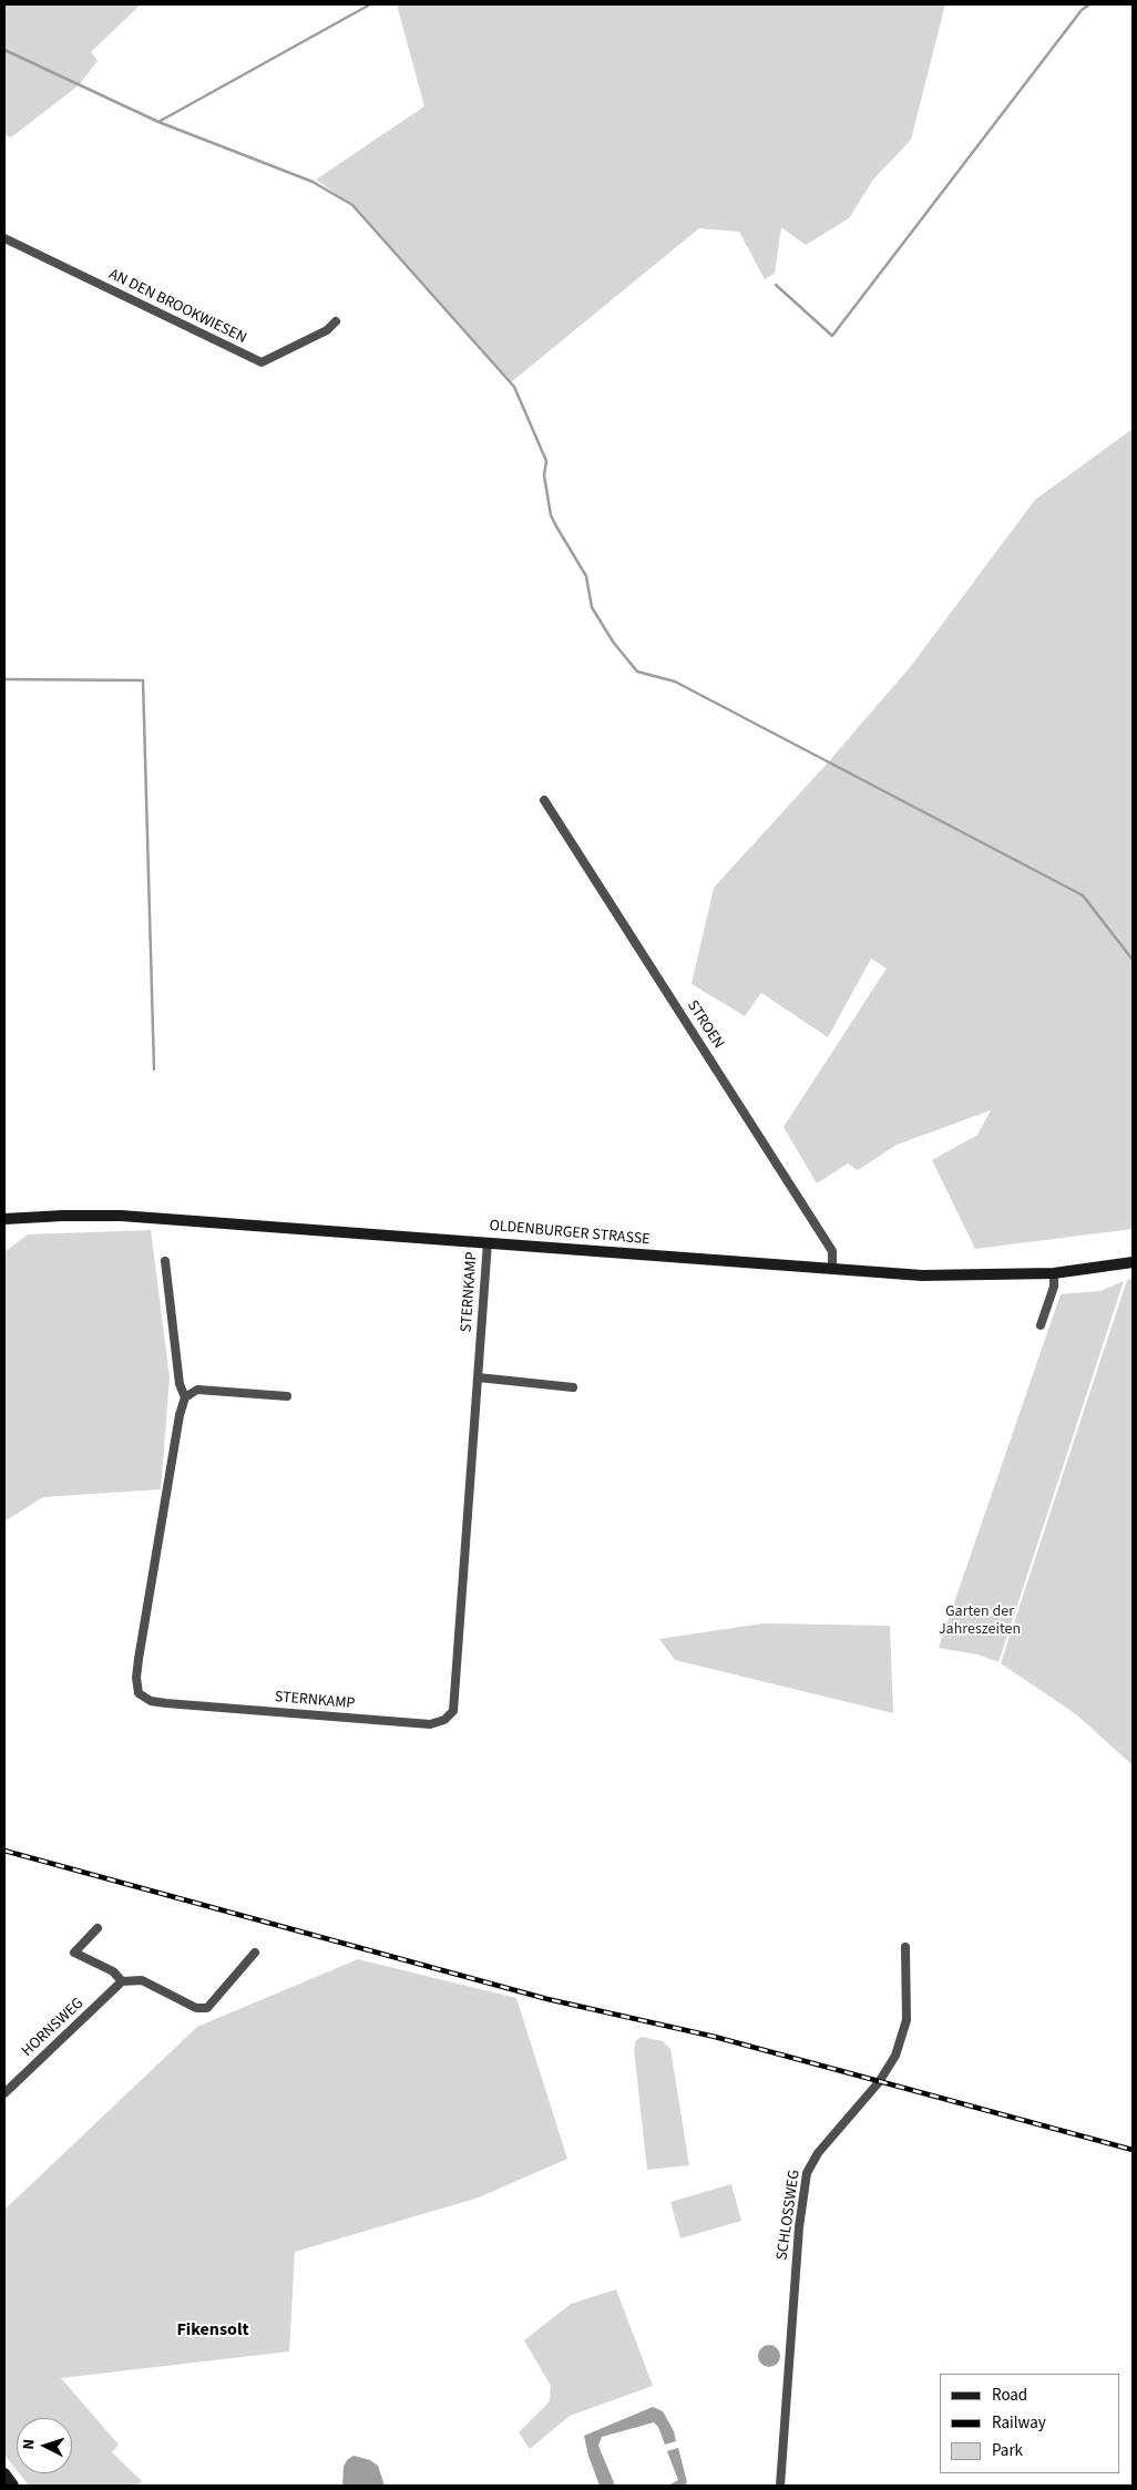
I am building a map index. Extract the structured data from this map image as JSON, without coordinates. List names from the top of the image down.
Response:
{
  "streets": {
    "main road": ["OLDENBURGER STRASSE"],
    "street": [
      "AN DEN BROOKWIESEN",
      "STROEN",
      "STERNKAMP",
      "HORNSWEG",
      "SCHLOSSWEG"
    ]
  },
  "crossings": [
    ["STROEN", "OLDENBURGER STRASSE"],
    ["OLDENBURGER STRASSE", "STERNKAMP"]
  ],
  "districts": ["Fikensolt"],
  "parks": ["Garten der Jahreszeiten"],
  "legend": ["Road", "Railway", "Park"],
  "north": "left"
}
